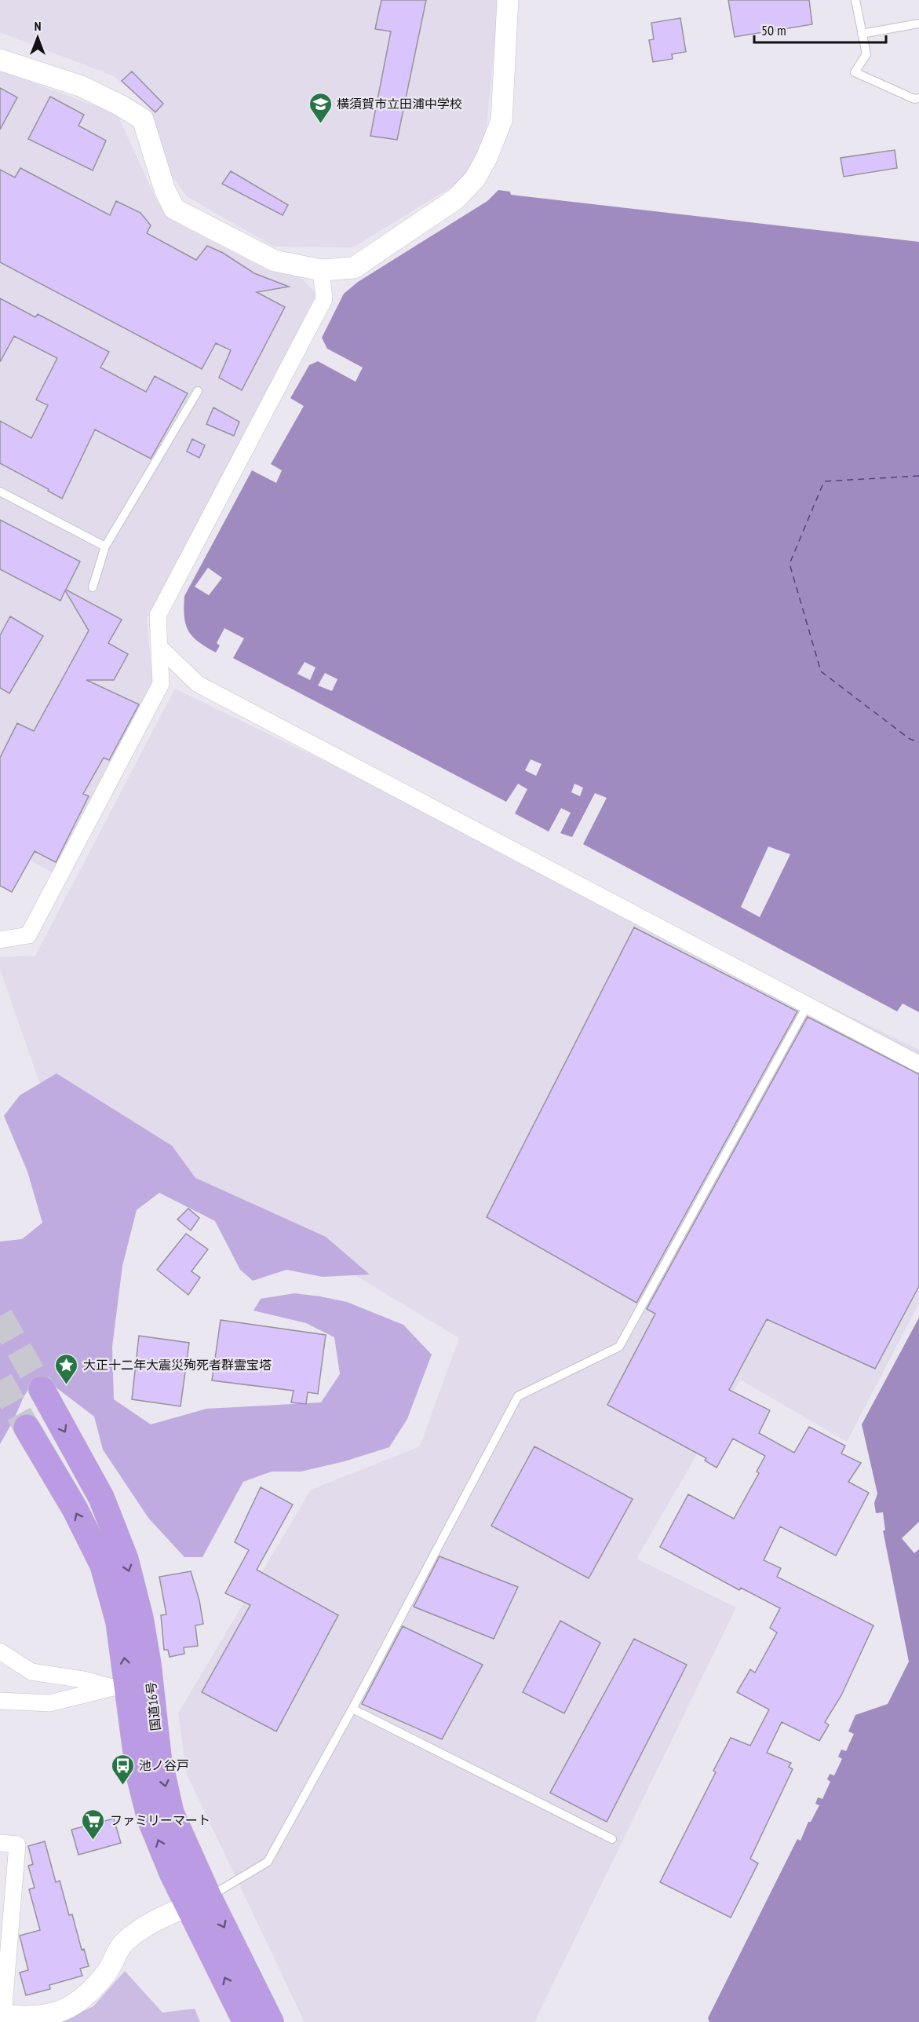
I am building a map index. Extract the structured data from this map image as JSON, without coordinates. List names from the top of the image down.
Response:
{
  "streets": {
    "highway": ["国道16号"]
  },
  "places": {
    "school or university": ["横須賀市立田浦中学校"],
    "place": ["大正十二年大震災殉死者群霊宝塔"],
    "bus stop": ["池ノ谷戸"],
    "supermarket": ["ファミリーマート"]
  },
  "scale_bar": "50 m",
  "north": "top"
}
